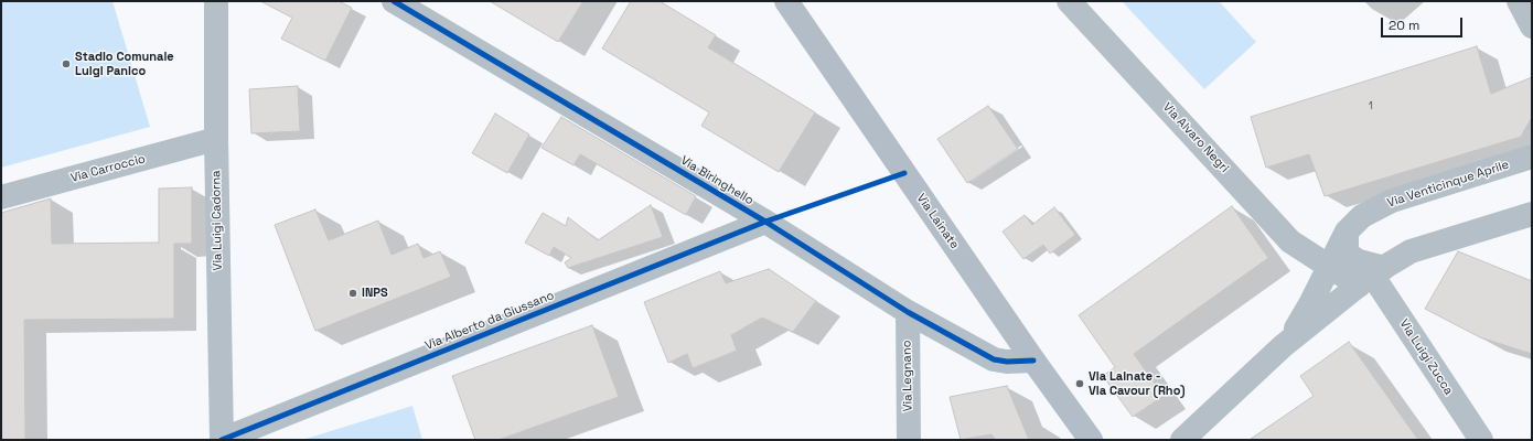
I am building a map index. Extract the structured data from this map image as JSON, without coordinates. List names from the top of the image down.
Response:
{
  "streets": {
    "street": [
      "Via Alvaro Negri",
      "Via Carroccio",
      "Via Biringhello",
      "Via Venticinque Aprile",
      "Via Luigi Cadorna",
      "Via Lainate",
      "Via Alberto da Giussano",
      "Via Luigi Zucca",
      "Via Legnano"
    ]
  },
  "crossings": [
    ["Via Alvaro Negri", "Via Venticinque Aprile"],
    ["Via Carroccio", "Via Luigi Cadorna"],
    ["Via Biringhello", "Via Lainate"],
    ["Via Biringhello", "Via Alberto da Giussano"],
    ["Via Biringhello", "Via Legnano"],
    ["Via Venticinque Aprile", "Via Luigi Zucca"],
    ["Via Luigi Cadorna", "Via Alberto da Giussano"]
  ],
  "places": ["Stadio Comunale Luigi Panico", "INPS", "Via Lainate - Via Cavour (Rho)"],
  "house_numbers": ["1"],
  "scale_bar": "20 m"
}
